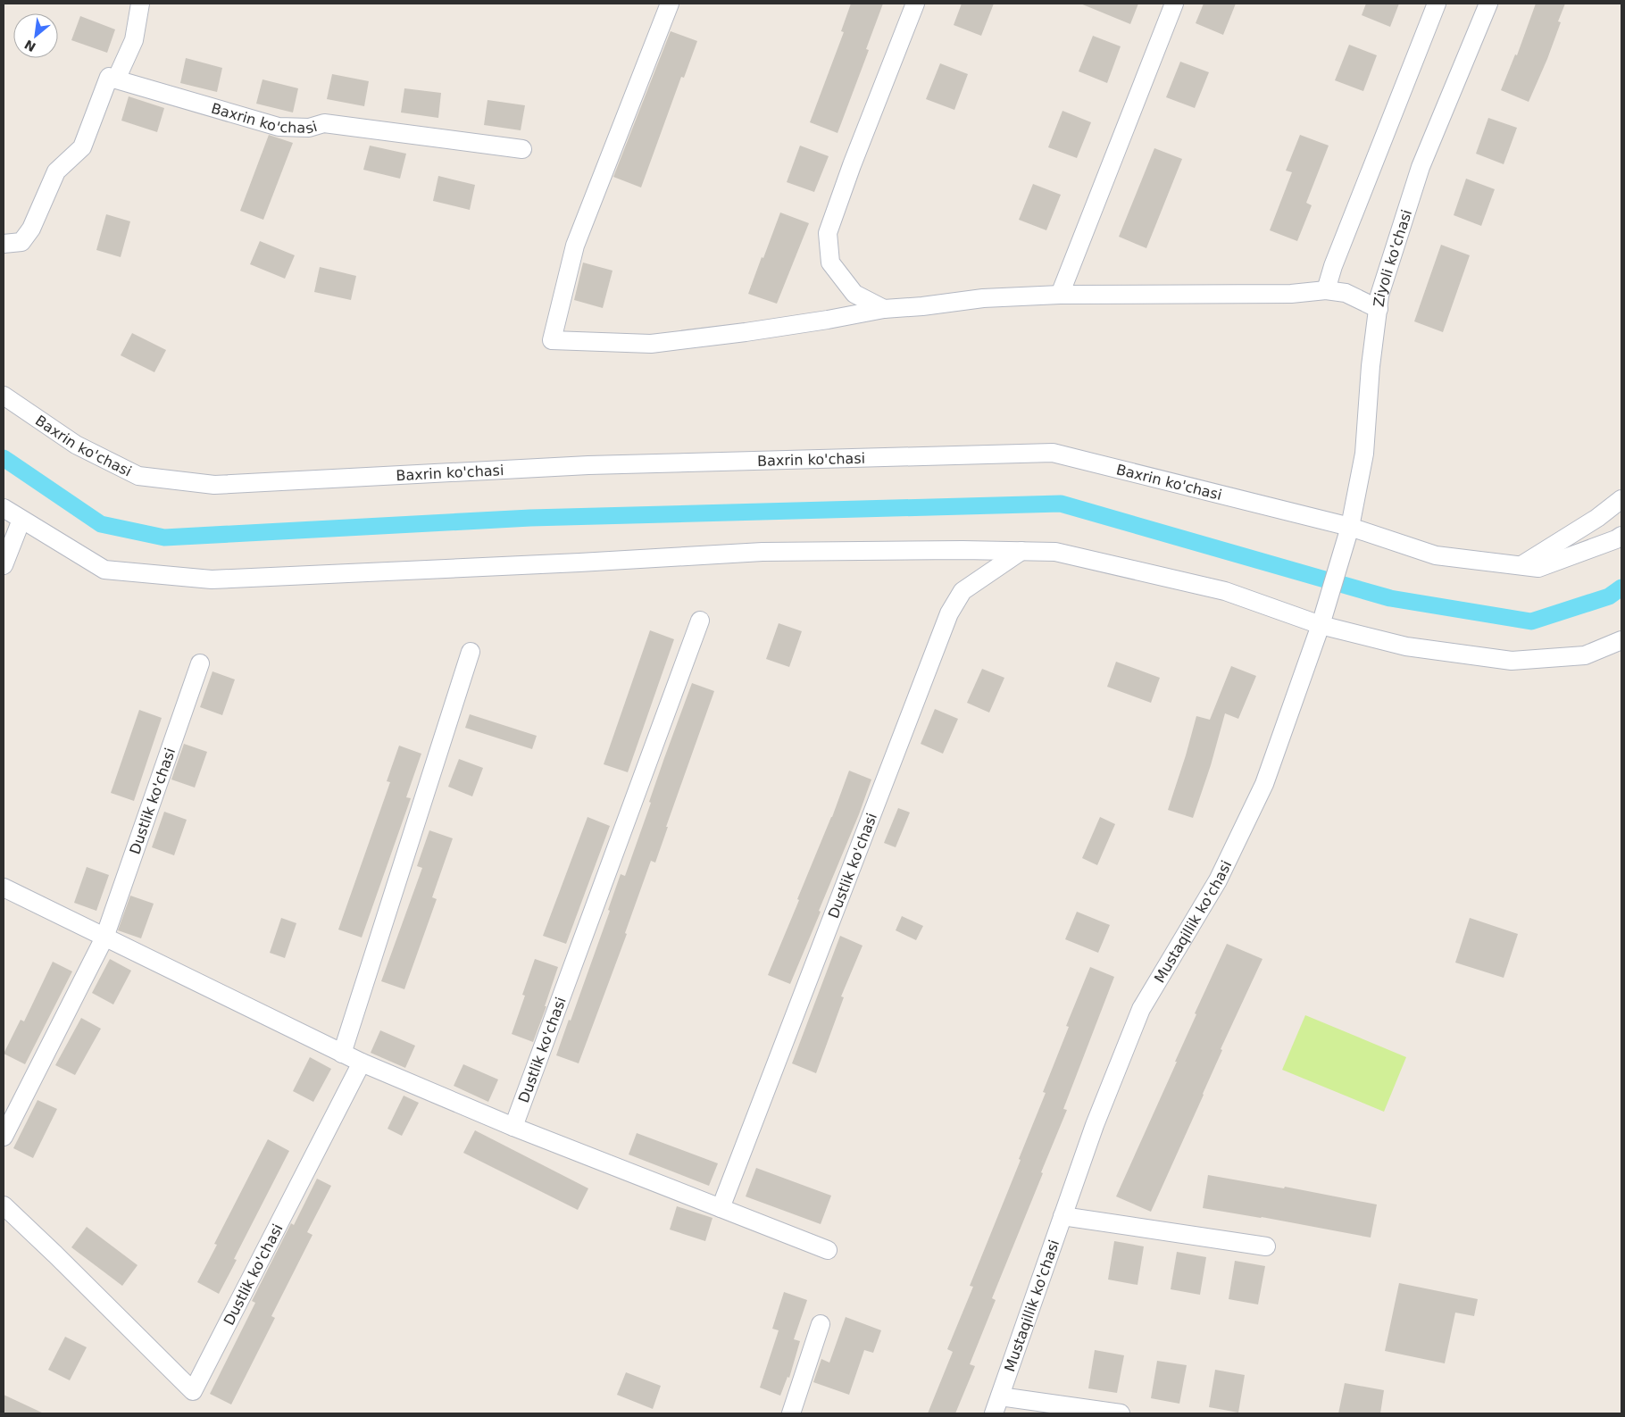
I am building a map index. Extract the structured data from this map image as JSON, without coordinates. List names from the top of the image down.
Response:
{
  "streets": {
    "street": [
      "Baxrin ko'chasi",
      "Ziyoli ko'chasi",
      "Dustlik ko'chasi",
      "Mustaqillik ko'chasi"
    ]
  },
  "crossings": [
    ["Baxrin ko'chasi", "Ziyoli ko'chasi"],
    ["Ziyoli ko'chasi", "Mustaqillik ko'chasi"]
  ],
  "north": "bottom left"
}
